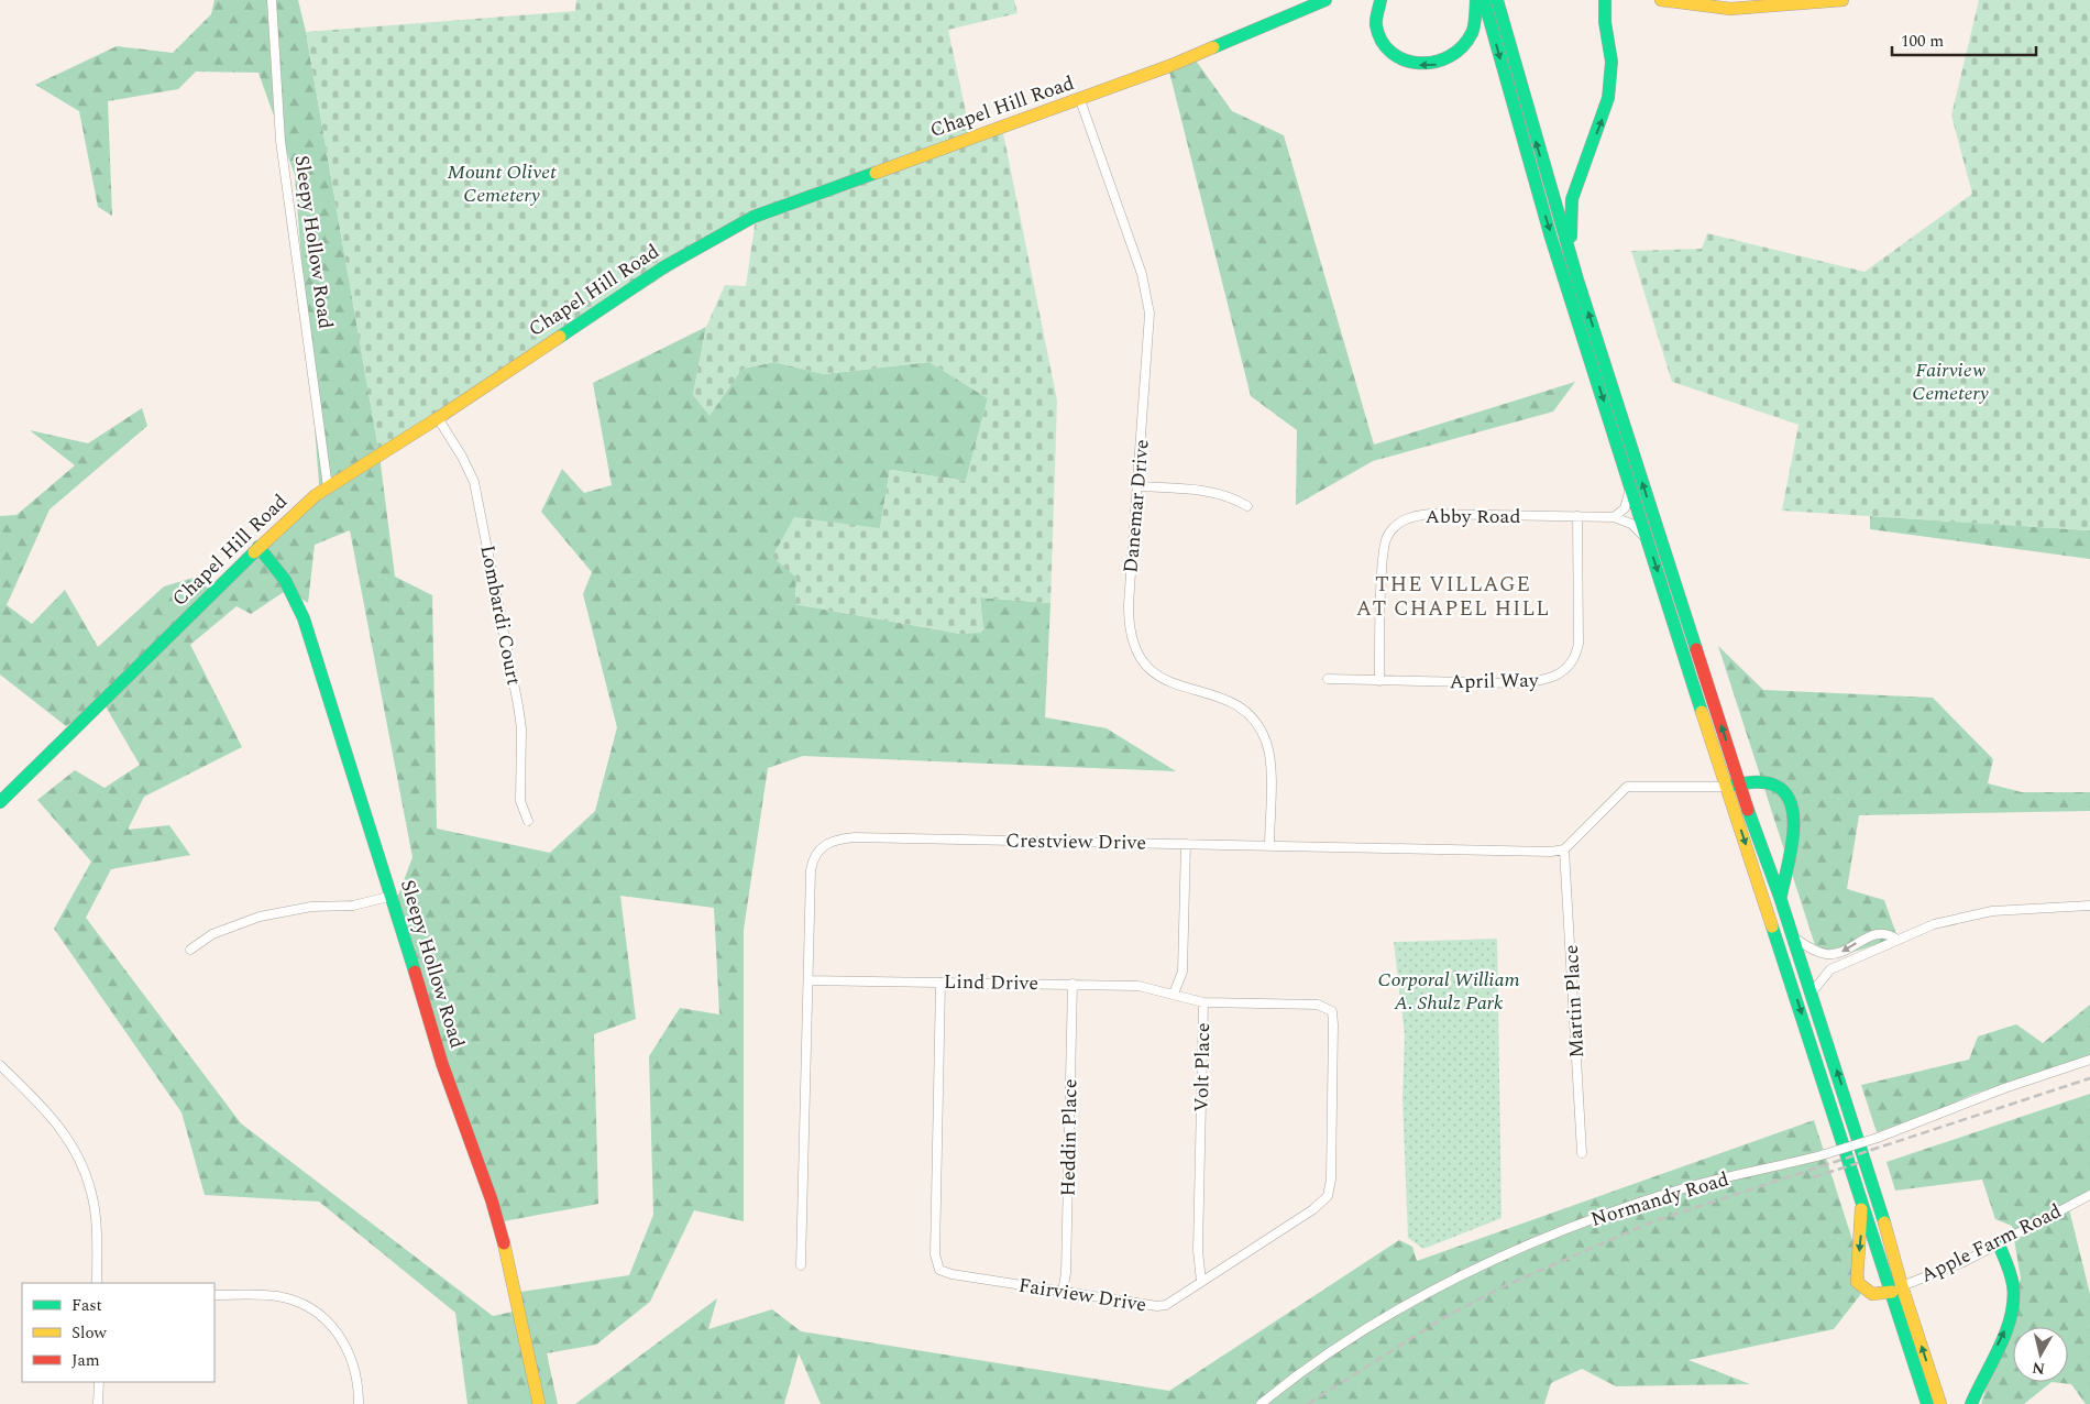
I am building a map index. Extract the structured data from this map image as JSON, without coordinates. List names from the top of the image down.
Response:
{
  "streets": {
    "main road": ["Chapel Hill Road", "Sleepy Hollow Road"],
    "street": [
      "Danemar Drive",
      "Abby Road",
      "Lombardi Court",
      "April Way",
      "Crestview Drive",
      "Lind Drive",
      "Martin Place",
      "Volt Place",
      "Heddin Place",
      "Normandy Road",
      "Apple Farm Road",
      "Fairview Drive"
    ]
  },
  "crossings": [
    ["Chapel Hill Road", "Sleepy Hollow Road"],
    ["Chapel Hill Road", "Danemar Drive"],
    ["Chapel Hill Road", "Lombardi Court"],
    ["Danemar Drive", "Crestview Drive"],
    ["Abby Road", "April Way"],
    ["Crestview Drive", "Lind Drive"],
    ["Crestview Drive", "Martin Place"],
    ["Lind Drive", "Volt Place"],
    ["Lind Drive", "Heddin Place"],
    ["Lind Drive", "Fairview Drive"],
    ["Volt Place", "Fairview Drive"],
    ["Heddin Place", "Fairview Drive"]
  ],
  "districts": ["THE VILLAGE AT CHAPEL HILL"],
  "parks": ["Mount Olivet Cemetery", "Fairview Cemetery", "Corporal William A. Shulz Park"],
  "legend": ["Fast", "Slow", "Jam"],
  "scale_bar": "100 m",
  "north": "bottom"
}
